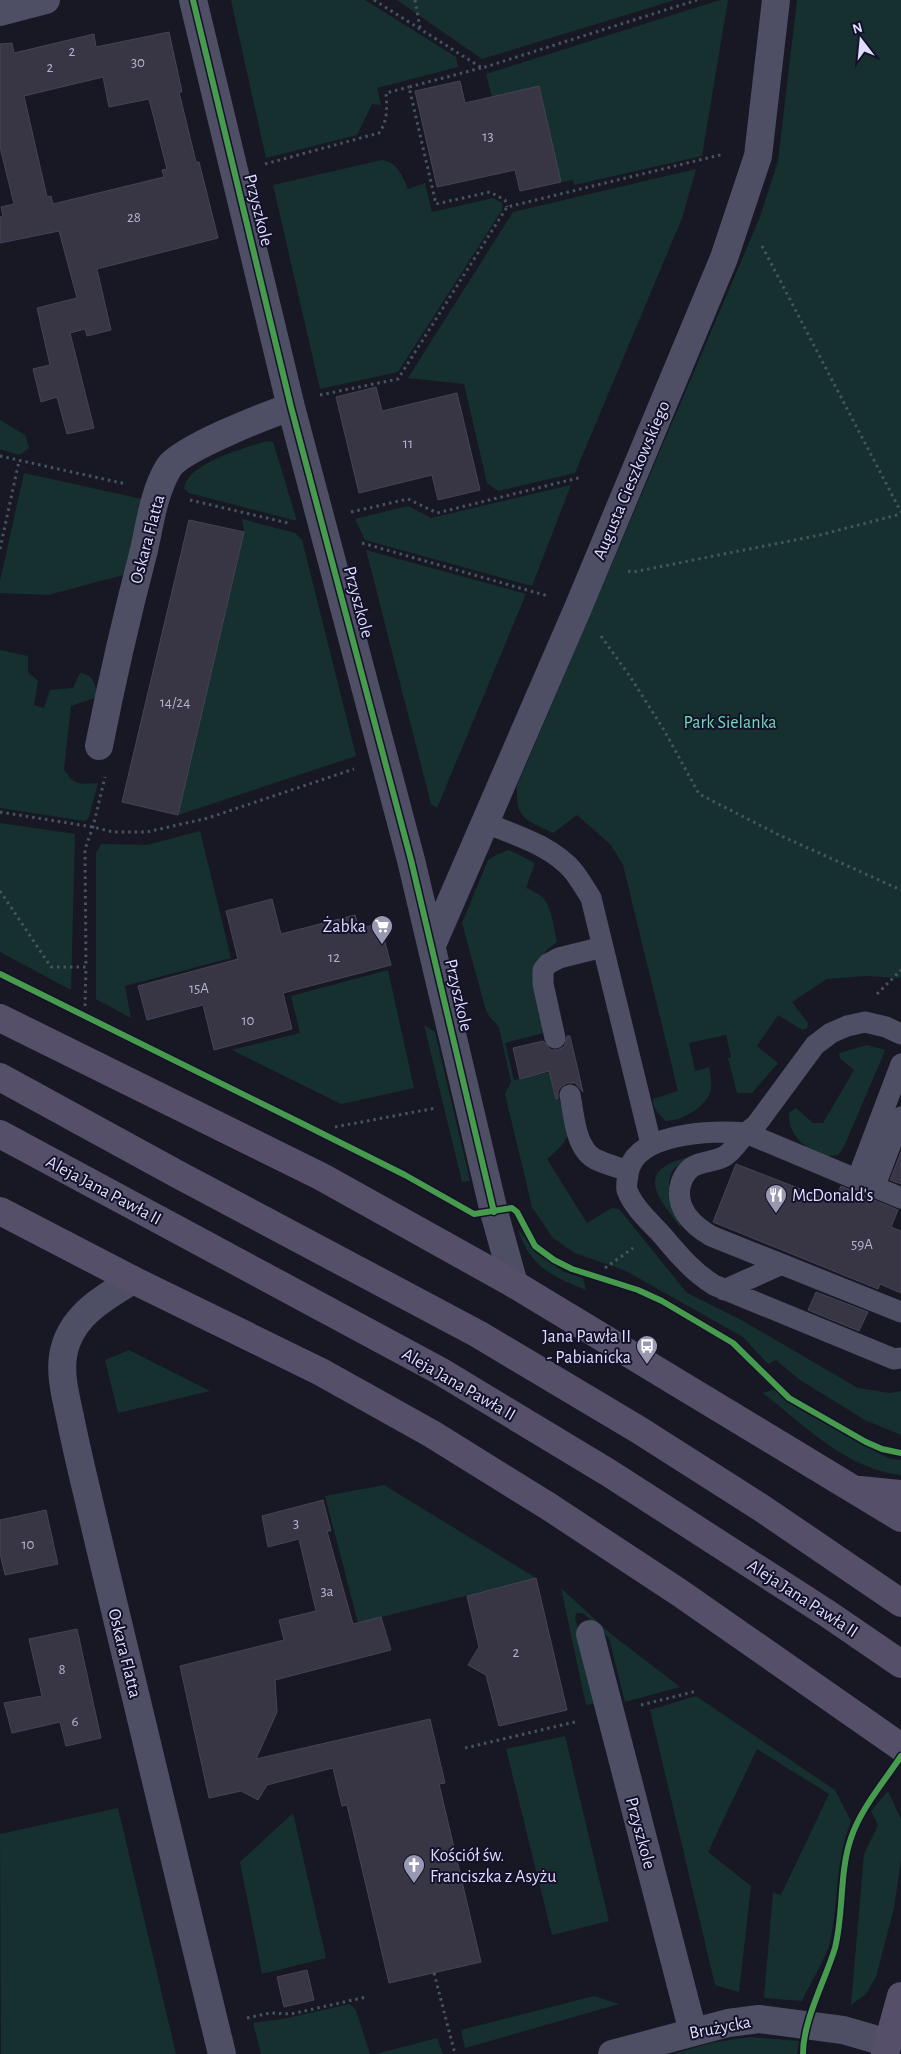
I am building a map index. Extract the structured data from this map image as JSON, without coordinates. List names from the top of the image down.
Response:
{
  "streets": {
    "main road": ["Aleja Jana Pawła II"],
    "street": [
      "Przyszkole",
      "Augusta Cieszkowskiego",
      "Oskara Flatta",
      "Brużycka"
    ]
  },
  "crossings": [
    ["Przyszkole", "Augusta Cieszkowskiego"],
    ["Przyszkole", "Oskara Flatta"],
    ["Przyszkole", "Brużycka"]
  ],
  "parks": ["Park Sielanka"],
  "places": {
    "supermarket": ["Żabka"],
    "restaurant": ["McDonald's"],
    "bus stop": ["Jana Pawła II - Pabianicka"],
    "church": ["Kościół św. Franciszka z Asyżu"]
  },
  "house_numbers": [
    "2",
    "30",
    "2",
    "13",
    "28",
    "11",
    "14/24",
    "12",
    "15A",
    "10",
    "59A",
    "3",
    "10",
    "3a",
    "2",
    "8",
    "6"
  ],
  "north": "top"
}
